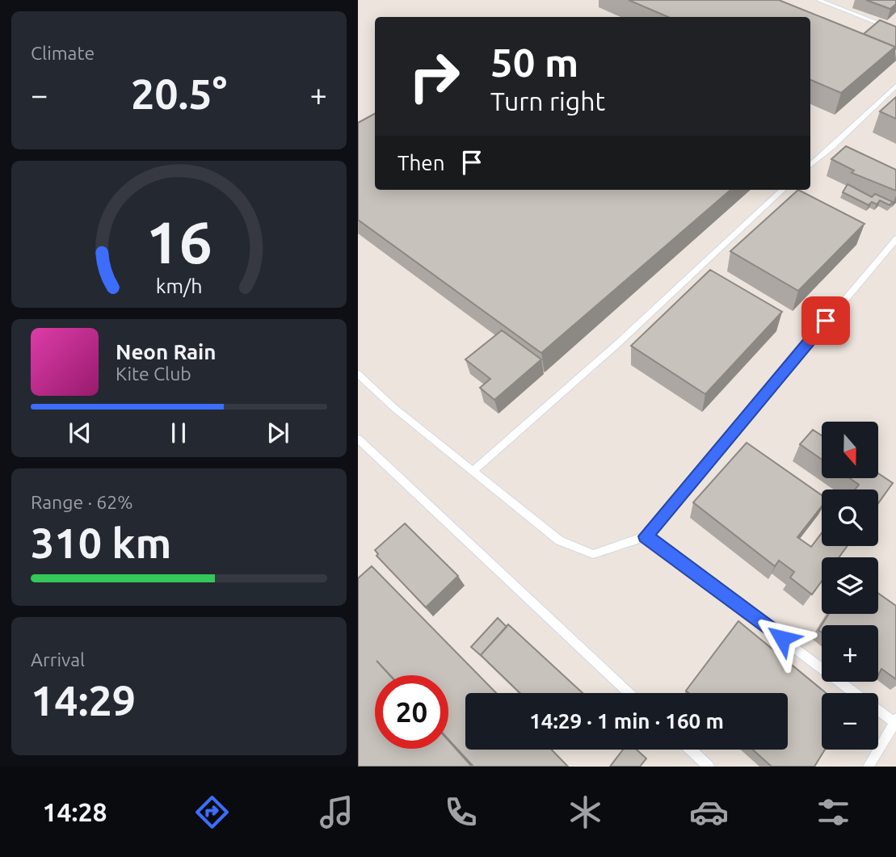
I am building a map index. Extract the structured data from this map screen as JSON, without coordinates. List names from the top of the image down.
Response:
{
  "north": "bottom",
  "page": {
    "tile": [
      "Climate",
      ["Range · 62%", "310 km"],
      ["Arrival", "14:29"]
    ],
    "turn": ["50 m", "Turn right"],
    "heat": ["−", "20.5°", "+"],
    "then": "Then",
    "song": ["Neon Rain", "Kite Club"],
    "map_buttons": ["+", "−"],
    "limit": "20",
    "trip": "14:29 · 1 min · 160 m",
    "tabs": "14:28",
    "gauge": ["16", "km/h"]
  }
}
